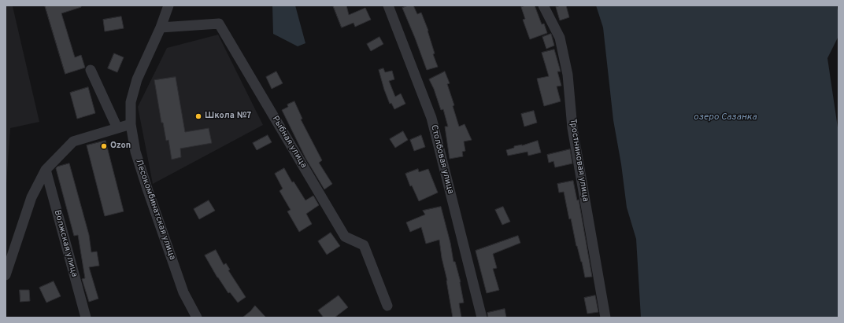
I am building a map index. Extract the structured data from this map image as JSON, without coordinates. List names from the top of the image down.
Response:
{
  "streets": {
    "street": [
      "Рыбная улица",
      "Столбовая улица",
      "Тростниковая улица",
      "Лесокомбинатская улица",
      "Волжская улица"
    ]
  },
  "crossings": [
    ["Рыбная улица", "Лесокомбинатская улица"]
  ],
  "water": ["озеро Сазанка"],
  "places": ["Школа №7", "Ozon"]
}
